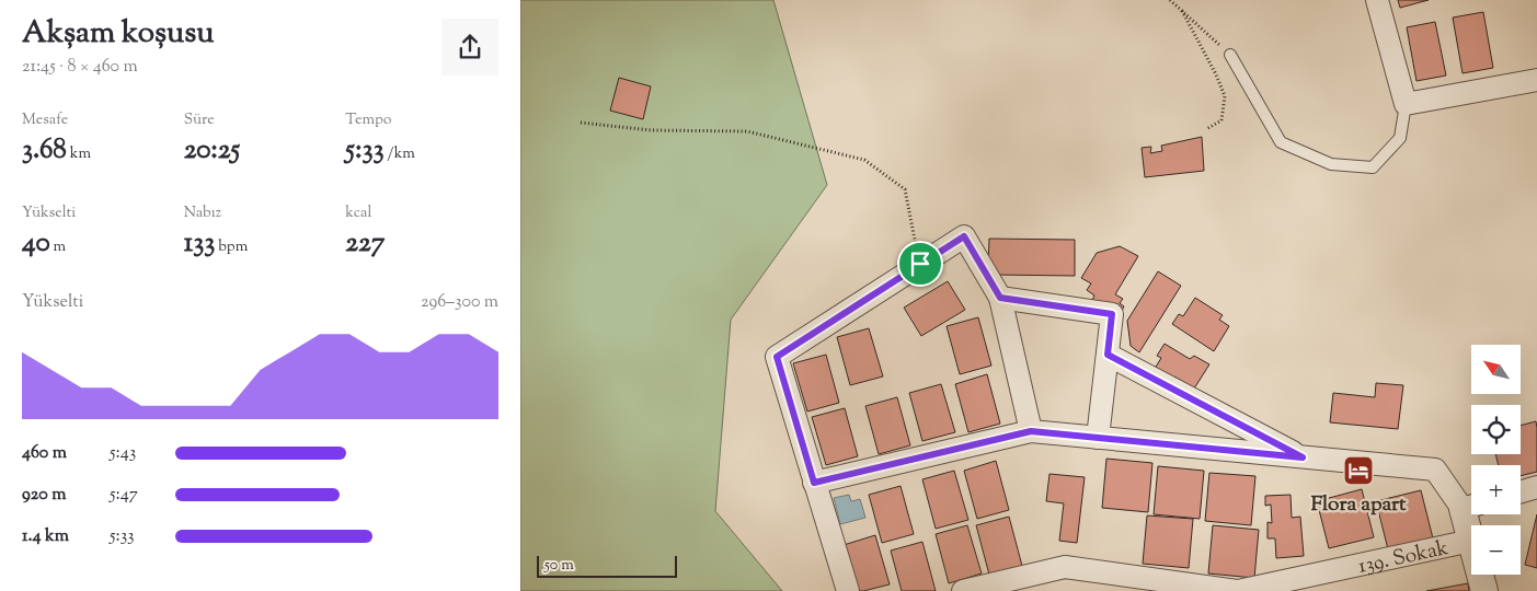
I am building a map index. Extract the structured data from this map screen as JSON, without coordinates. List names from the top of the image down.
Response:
{
  "streets": {
    "street": ["139. Sokak"]
  },
  "places": {
    "hotel": ["Flora apart"]
  },
  "scale_bar": "50 m",
  "north": "top left",
  "page": {
    "heading": ["Akşam koşusu", "21:45 · 8 × 460 m"],
    "stats": [
      ["Mesafe", "3.68 km"],
      ["Süre", "20:25"],
      ["Tempo", "5:33 /km"],
      ["Yükselti", "40 m"],
      ["Nabız", "133 bpm"],
      ["kcal", "227"]
    ],
    "chart": ["Yükselti", "296–300 m"],
    "map_buttons": ["+", "−"],
    "list": [
      {
        "name": "460 m",
        "note": "5:43"
      },
      {
        "name": "920 m",
        "note": "5:47"
      },
      {
        "name": "1.4 km",
        "note": "5:33"
      }
    ],
    "scale": "50 m"
  }
}
